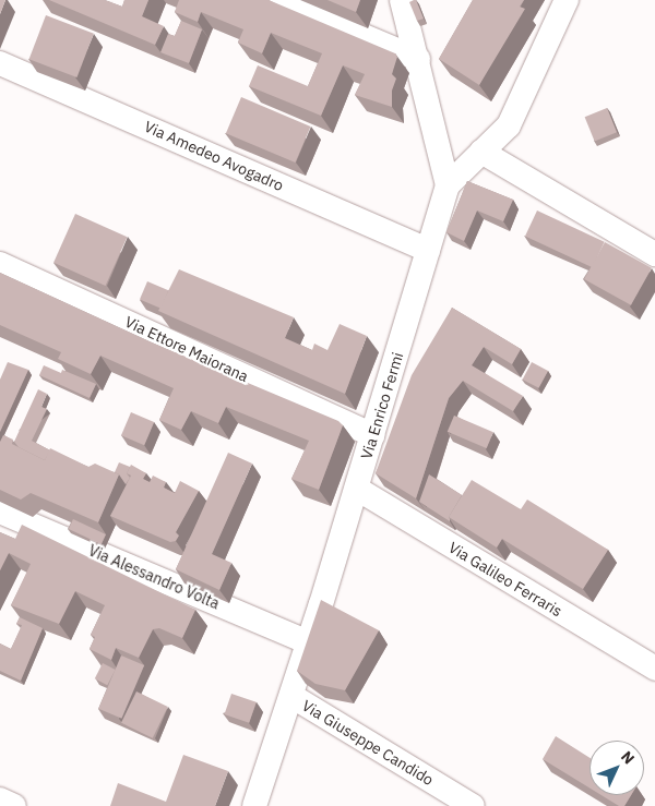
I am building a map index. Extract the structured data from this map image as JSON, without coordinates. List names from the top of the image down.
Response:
{
  "streets": {
    "street": [
      "Via Amedeo Avogadro",
      "Via Ettore Maiorana",
      "Via Enrico Fermi",
      "Via Alessandro Volta",
      "Via Galileo Ferraris",
      "Via Giuseppe Candido"
    ]
  },
  "crossings": [
    ["Via Amedeo Avogadro", "Via Enrico Fermi"],
    ["Via Ettore Maiorana", "Via Enrico Fermi"],
    ["Via Enrico Fermi", "Via Alessandro Volta"],
    ["Via Enrico Fermi", "Via Galileo Ferraris"],
    ["Via Enrico Fermi", "Via Giuseppe Candido"]
  ],
  "north": "top right"
}
